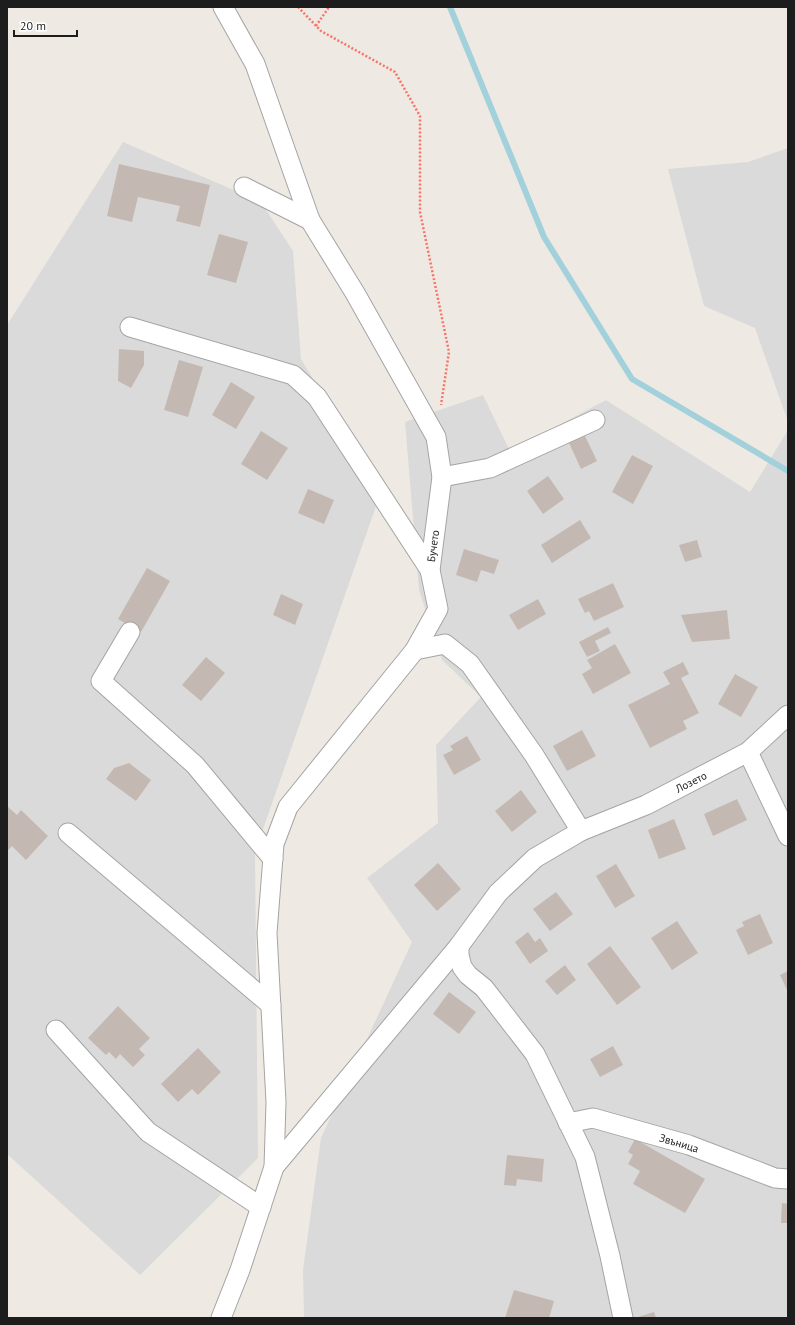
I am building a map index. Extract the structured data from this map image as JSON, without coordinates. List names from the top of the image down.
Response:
{
  "streets": {
    "street": ["Бучето", "Лозето", "Звъница"]
  },
  "crossings": [
    ["Бучето", "Лозето"]
  ],
  "scale_bar": "20 m"
}
